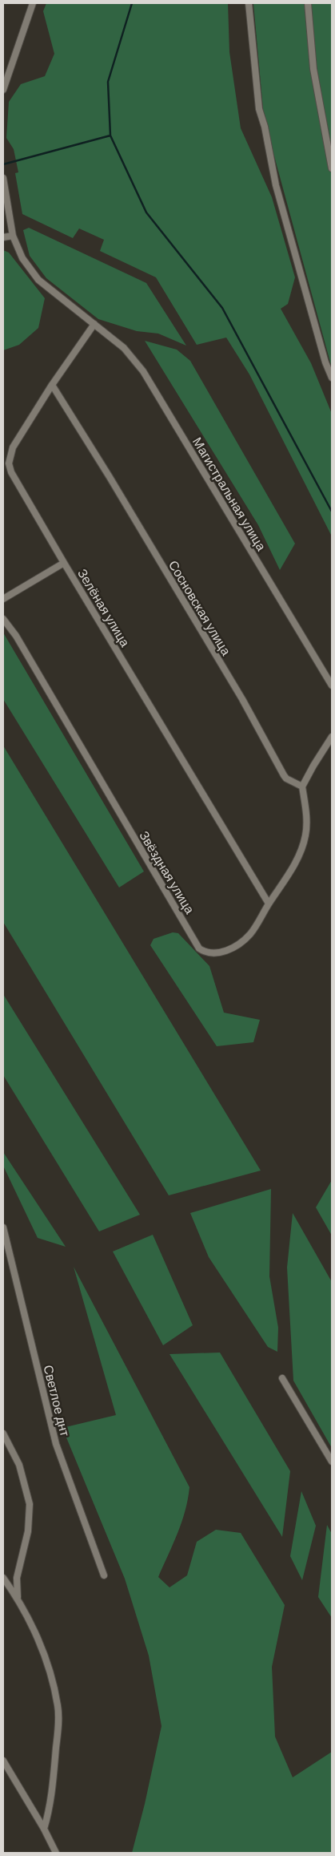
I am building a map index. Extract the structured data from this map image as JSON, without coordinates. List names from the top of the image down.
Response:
{
  "streets": {
    "street": [
      "Магистральная улица",
      "Зелёная улица",
      "Сосновская улица",
      "Звёздная улица",
      "Светлое днт"
    ]
  },
  "crossings": [
    ["Зелёная улица", "Звёздная улица"],
    ["Сосновская улица", "Звёздная улица"]
  ]
}
